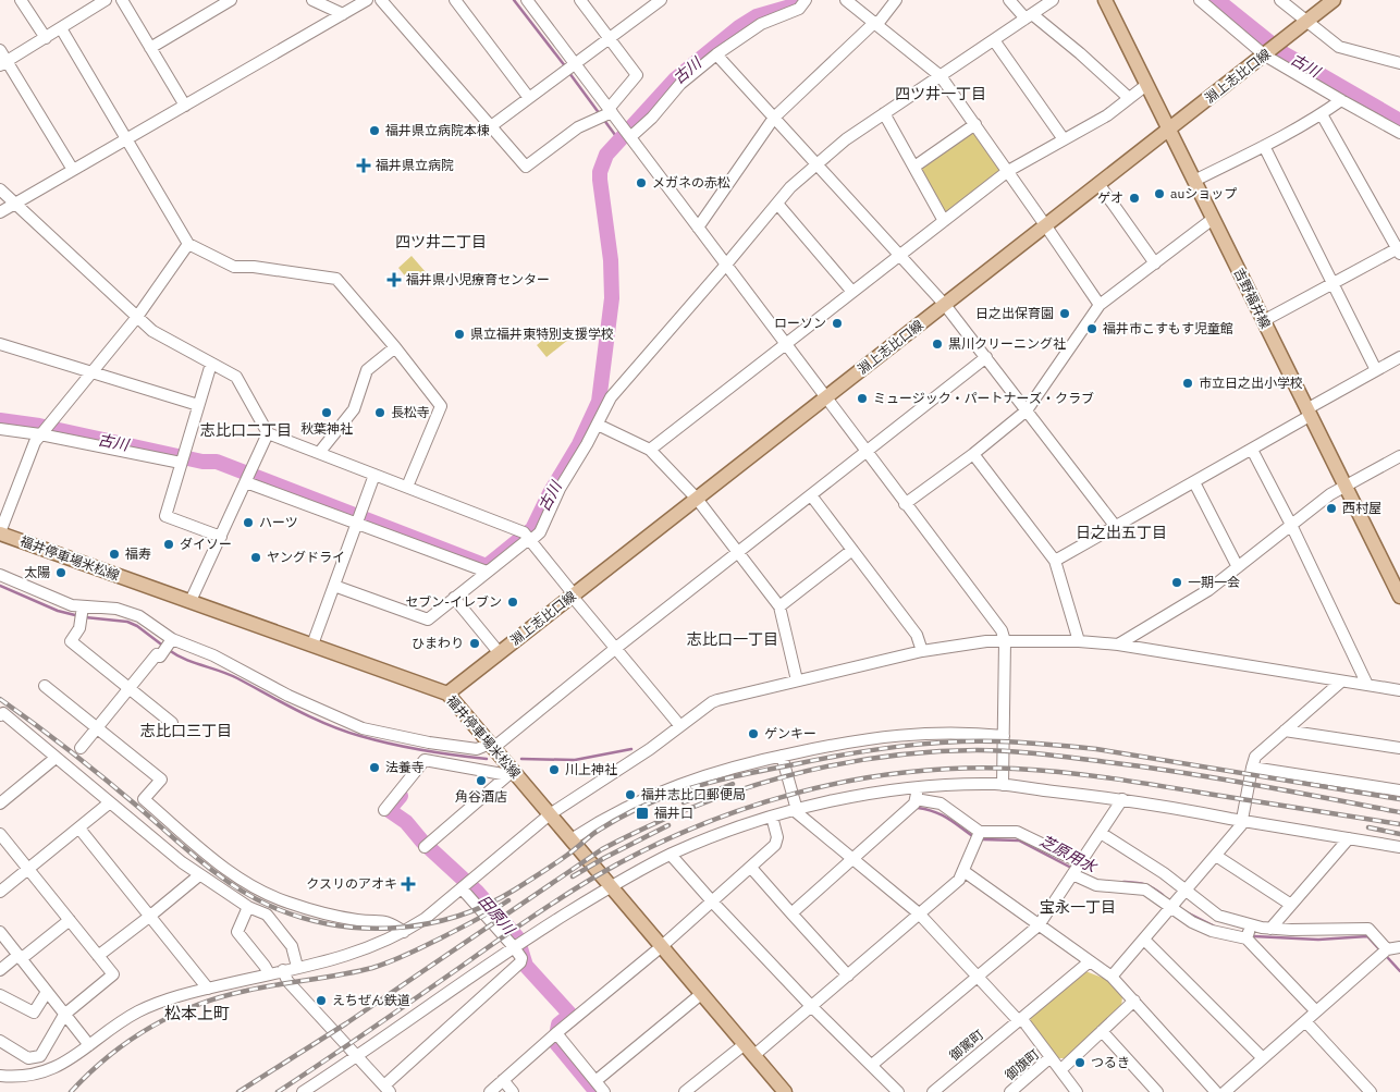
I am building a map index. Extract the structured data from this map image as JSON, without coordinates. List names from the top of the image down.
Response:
{
  "streets": {
    "main road": ["淵上志比口線", "吉野福井線", "福井停車場米松線"],
    "street": ["御駕町", "御旗町"]
  },
  "crossings": [
    ["淵上志比口線", "吉野福井線"],
    ["淵上志比口線", "福井停車場米松線"]
  ],
  "districts": [
    "四ツ井一丁目",
    "四ツ井二丁目",
    "志比口二丁目",
    "日之出五丁目",
    "志比口一丁目",
    "志比口三丁目",
    "宝永一丁目",
    "松本上町"
  ],
  "water": ["古川", "芝原用水", "田原川"],
  "places": {
    "other": [
      "福井県立病院本棟",
      "メガネの赤松",
      "auショップ",
      "ゲオ",
      "日之出保育園",
      "ローソン",
      "福井市こすもす児童館",
      "県立福井東特別支援学校",
      "黒川クリーニング社",
      "市立日之出小学校",
      "ミュージック・パートナーズ・クラブ",
      "秋葉神社",
      "長松寺",
      "西村屋",
      "ハーツ",
      "ダイソー",
      "福寿",
      "ヤングドライ",
      "太陽",
      "一期一会",
      "セブン-イレブン",
      "ひまわり",
      "ゲンキー",
      "法養寺",
      "川上神社",
      "角谷酒店",
      "福井志比口郵便局",
      "えちぜん鉄道",
      "つるき"
    ],
    "health": ["福井県立病院", "福井県小児療育センター", "クスリのアオキ"],
    "transit": ["福井口"]
  }
}
